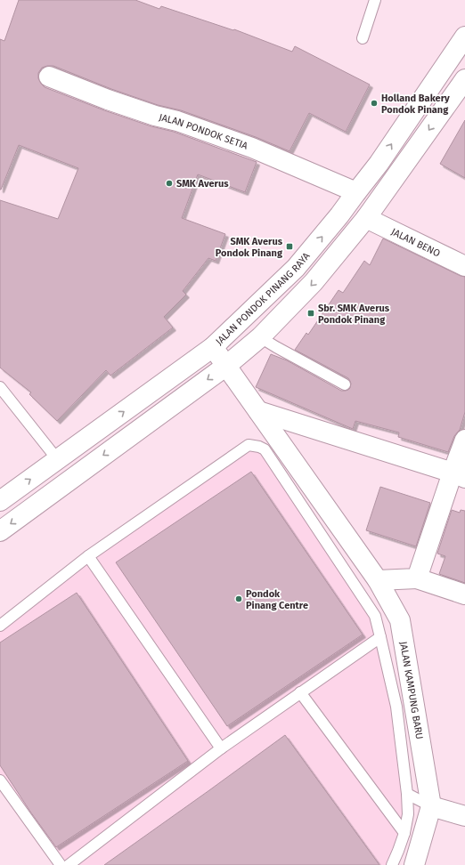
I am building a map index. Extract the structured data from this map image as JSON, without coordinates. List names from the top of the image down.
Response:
{
  "streets": {
    "street": [
      "JALAN PONDOK SETIA",
      "JALAN BENO",
      "JALAN PONDOK PINANG RAYA",
      "JALAN KAMPUNG BARU"
    ]
  },
  "crossings": [
    ["JALAN PONDOK SETIA", "JALAN PONDOK PINANG RAYA"],
    ["JALAN BENO", "JALAN PONDOK PINANG RAYA"],
    ["JALAN PONDOK PINANG RAYA", "JALAN KAMPUNG BARU"]
  ],
  "places": {
    "other": ["Holland Bakery Pondok Pinang", "SMK Averus", "Pondok Pinang Centre"],
    "transit": ["SMK Averus Pondok Pinang", "Sbr. SMK Averus Pondok Pinang"]
  }
}
